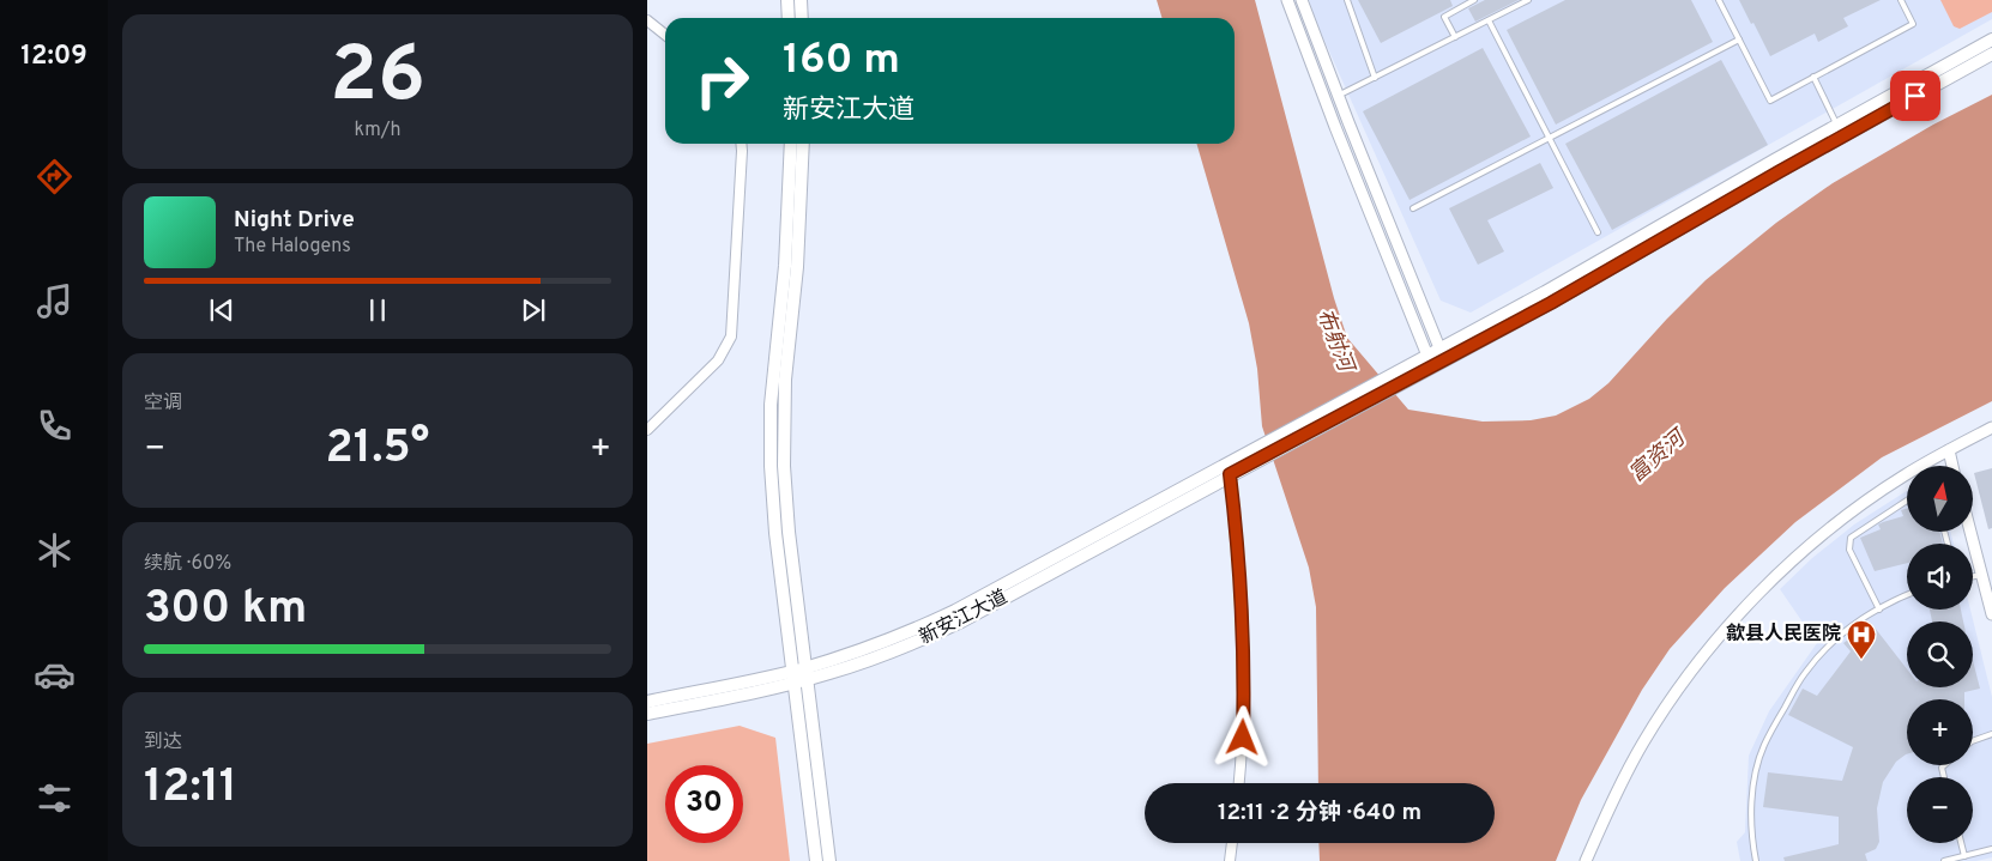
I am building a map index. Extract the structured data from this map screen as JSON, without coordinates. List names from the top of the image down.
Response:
{
  "streets": {
    "main road": ["新安江大道"]
  },
  "water": ["布射河", "富资河"],
  "places": {
    "hospital": ["歙县人民医院"]
  },
  "north": "top",
  "page": {
    "tabs": "12:09",
    "tile": [
      ["26", "km/h"],
      "空调",
      ["续航 · 60%", "300 km"],
      ["到达", "12:11"]
    ],
    "turn": ["160 m", "新安江大道"],
    "song": ["Night Drive", "The Halogens"],
    "heat": ["−", "21.5°", "+"],
    "map_buttons": ["+", "−"],
    "limit": "30",
    "trip": "12:11 · 2 分钟 · 640 m"
  }
}
